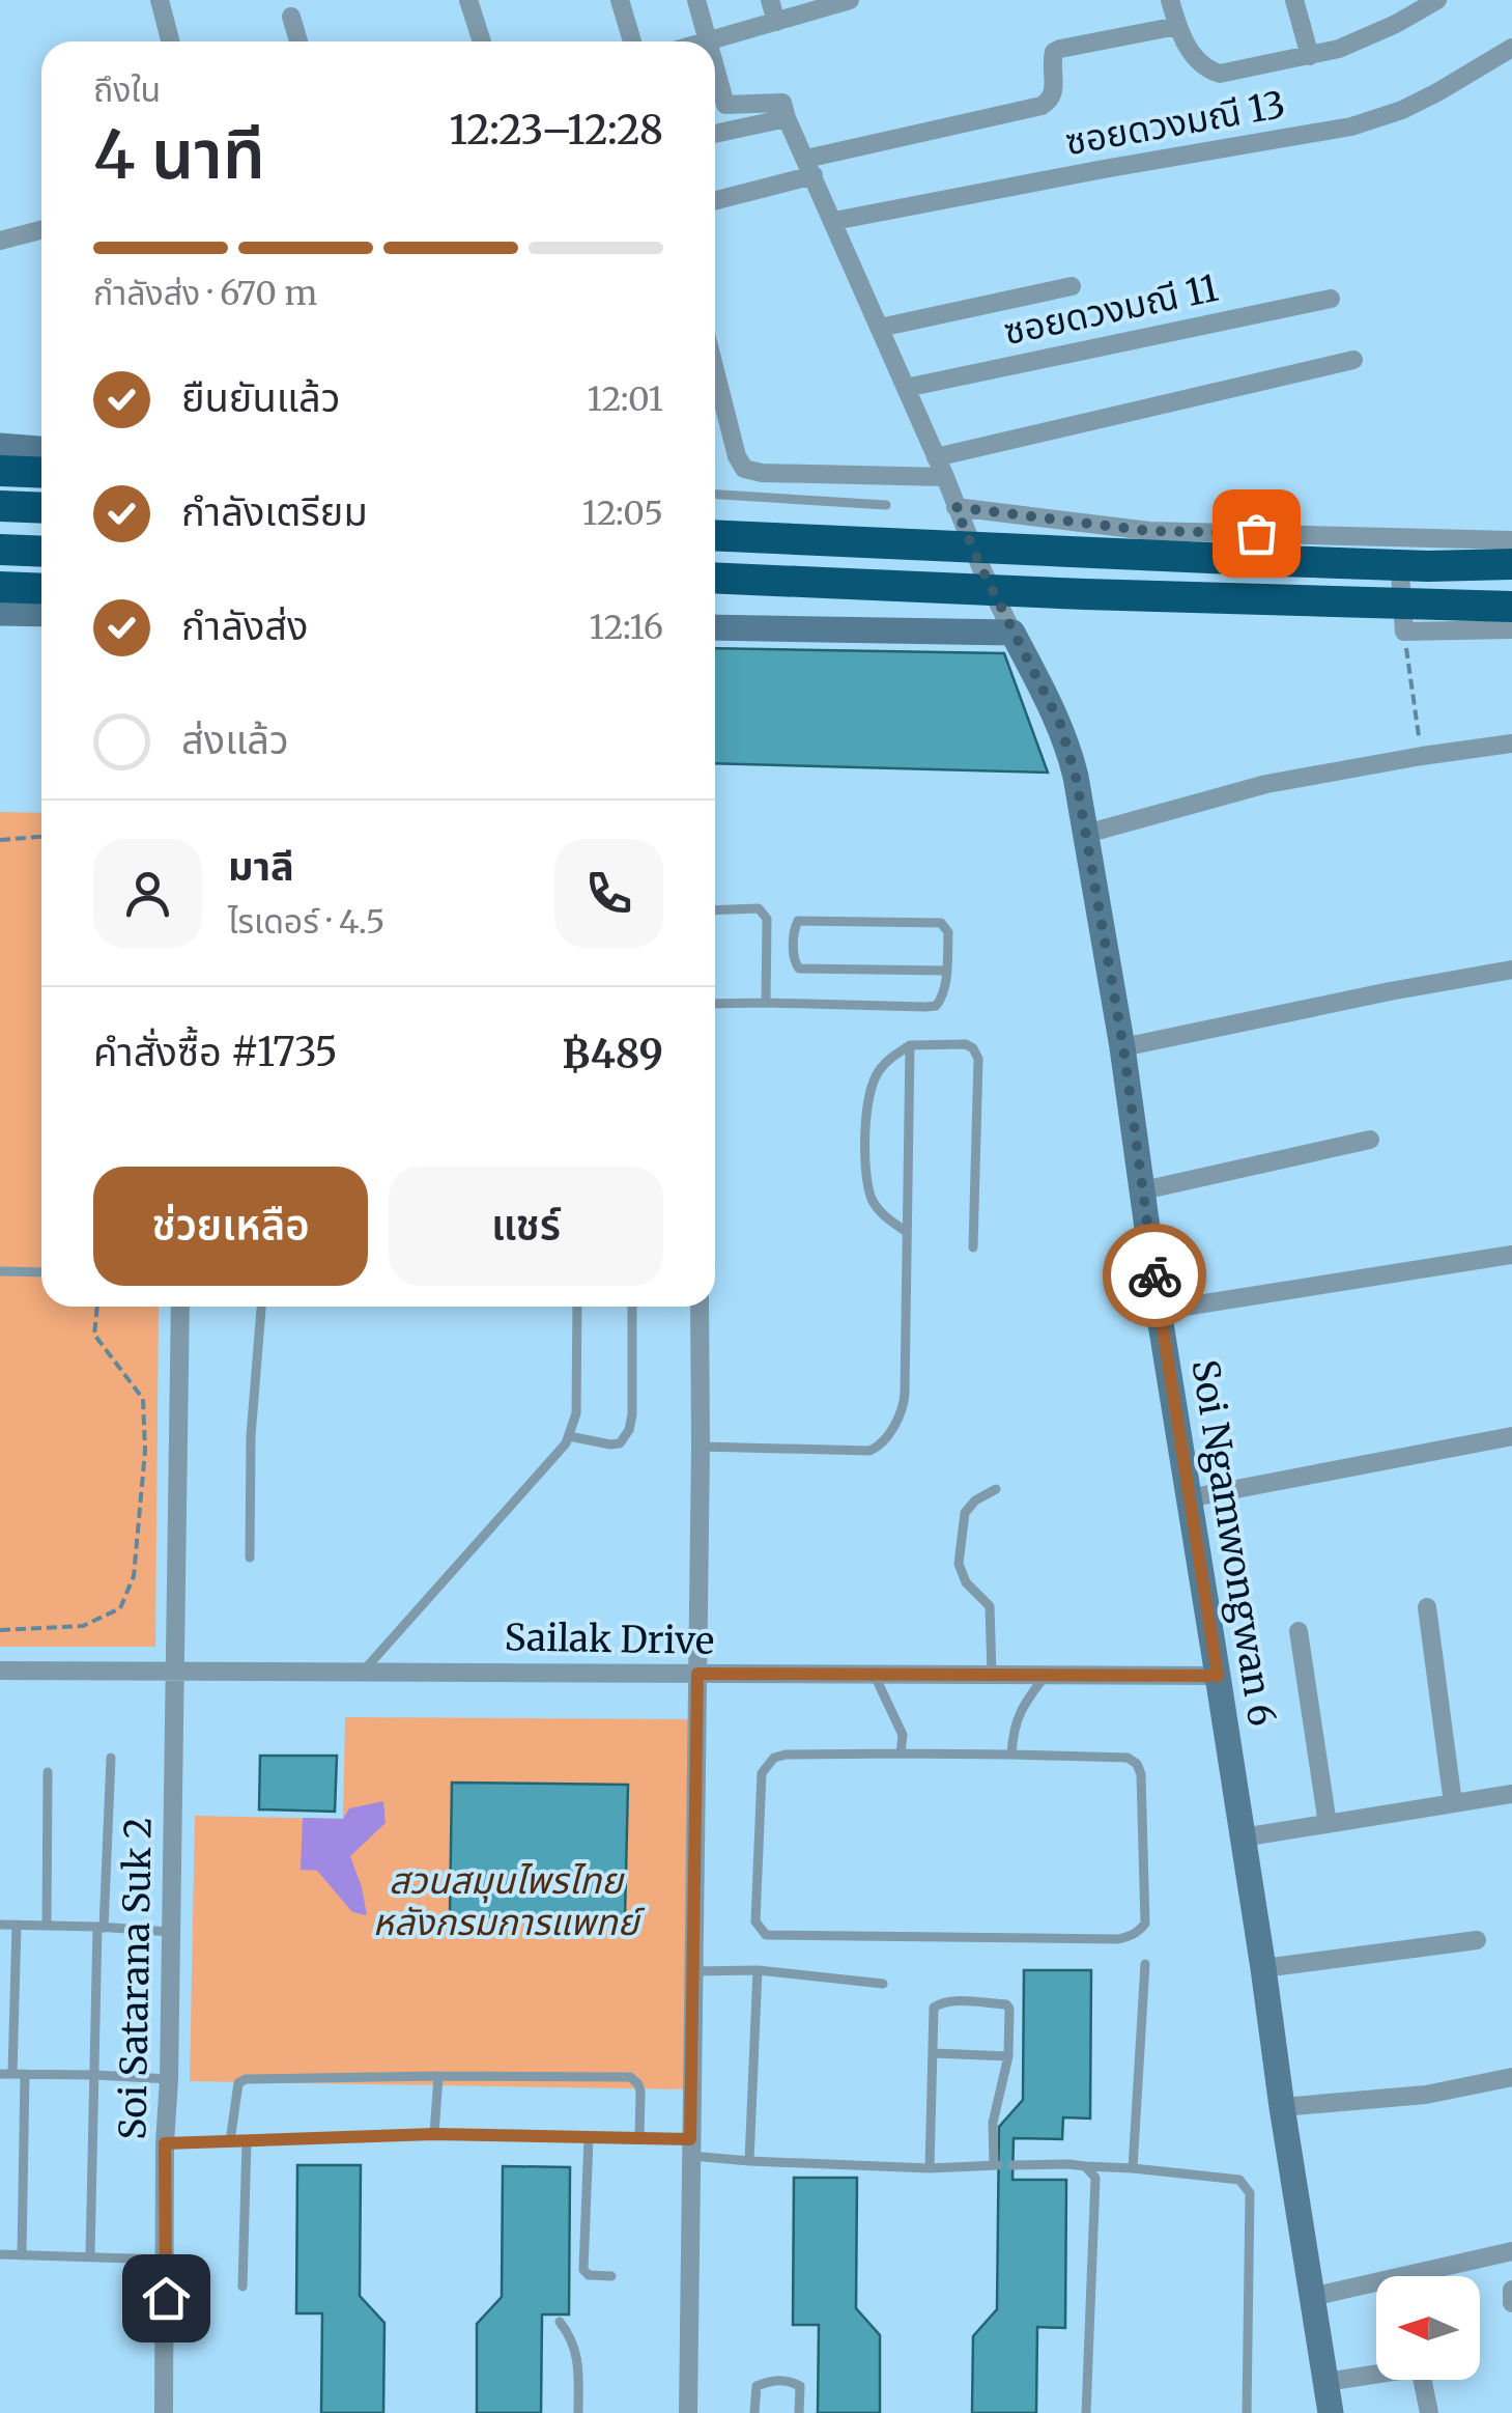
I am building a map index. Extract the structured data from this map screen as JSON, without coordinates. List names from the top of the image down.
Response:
{
  "streets": {
    "street": [
      "ซอยดวงมณี 13",
      "ซอยดวงมณี 11",
      "Soi Ngamwongwan 6",
      "Sailak Drive",
      "Soi Satarana Suk 2"
    ]
  },
  "crossings": [
    ["Soi Ngamwongwan 6", "Sailak Drive"],
    ["Sailak Drive", "Soi Satarana Suk 2"]
  ],
  "parks": ["สวนสมุนไพรไทย หลังกรมการแพทย์"],
  "north": "left",
  "page": {
    "heading": ["4 นาที", "ถึงใน", "12:23–12:28"],
    "panel": [
      "มาลี",
      "ไรเดอร์ · 4.5",
      "คำสั่งซื้อ #1735",
      "฿489"
    ],
    "bar": "กำลังส่ง · 670 m",
    "list": [
      ["ยืนยันแล้ว", "12:01"],
      ["กำลังเตรียม", "12:05"],
      ["กำลังส่ง", "12:16"],
      "ส่งแล้ว"
    ],
    "buttons": ["ช่วยเหลือ", "แชร์"]
  }
}
